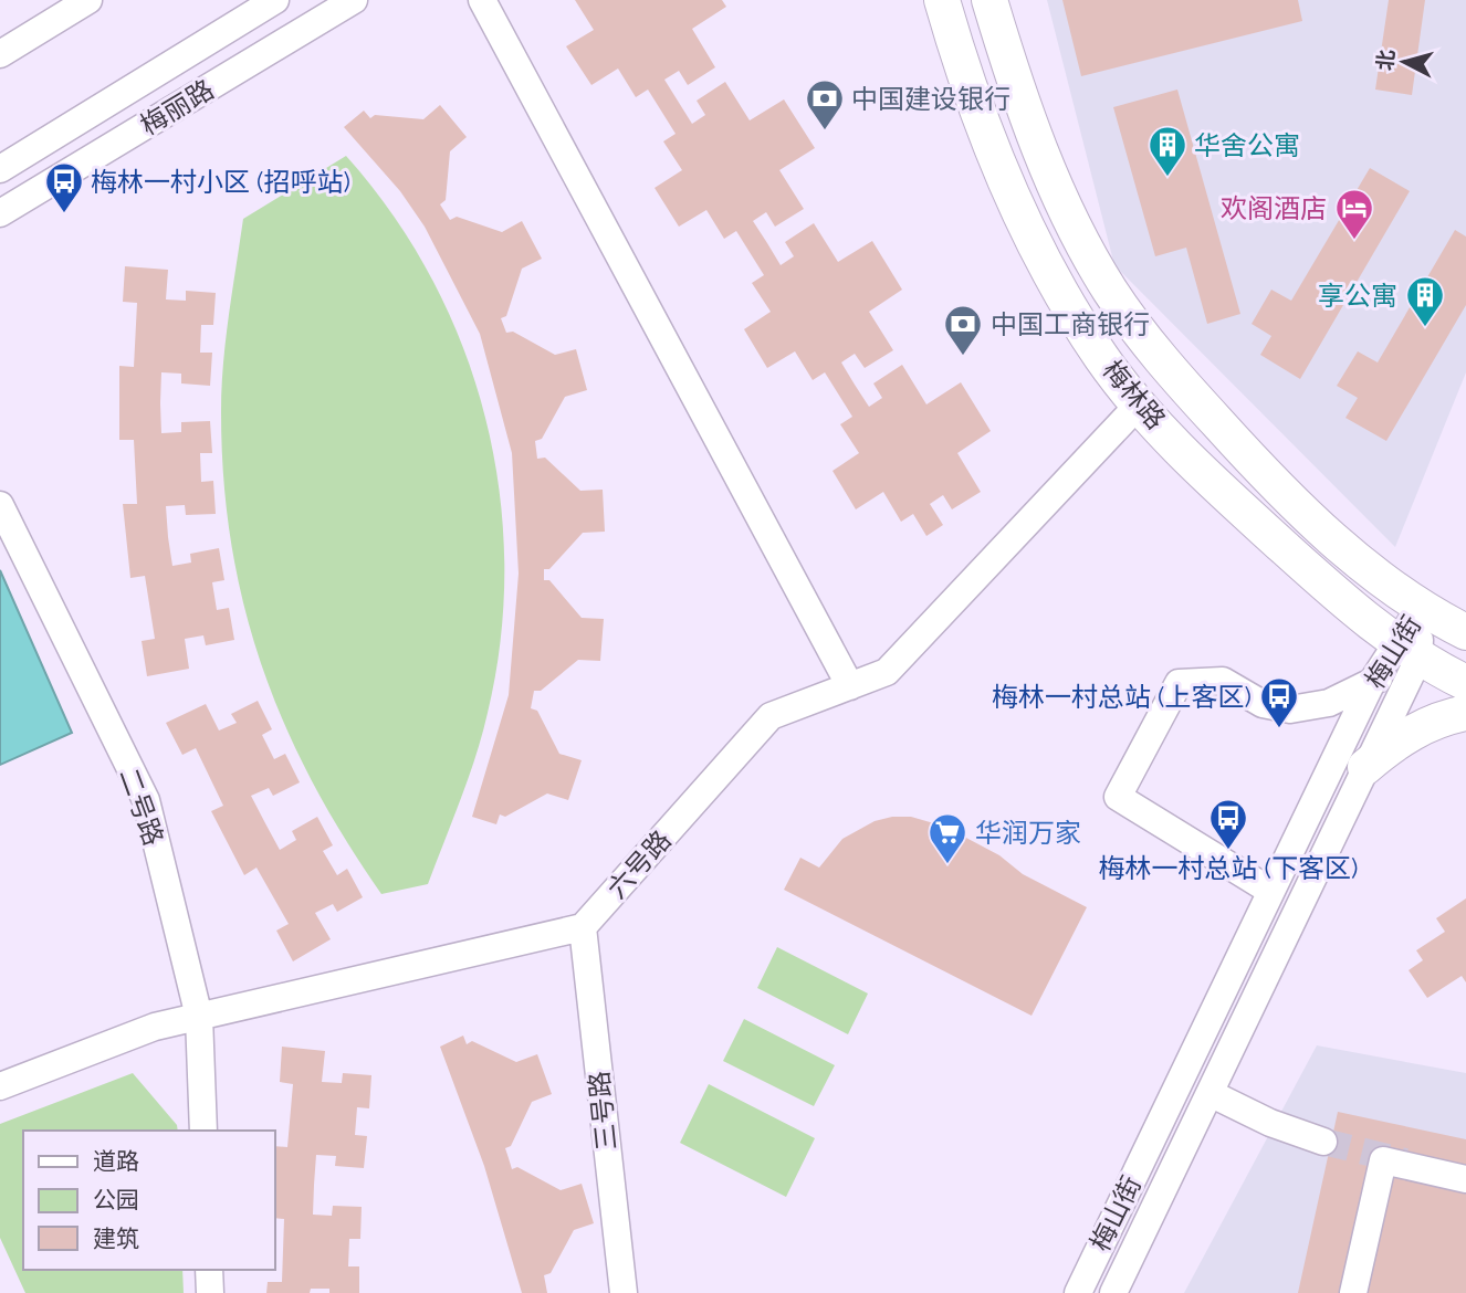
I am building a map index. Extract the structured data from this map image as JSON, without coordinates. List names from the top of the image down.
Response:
{
  "streets": {
    "main road": ["梅林路"],
    "street": [
      "梅丽路",
      "梅山街",
      "二号路",
      "六号路",
      "三号路"
    ]
  },
  "crossings": [
    ["梅林路", "梅山街"],
    ["梅林路", "六号路"],
    ["六号路", "三号路"]
  ],
  "places": {
    "bank": ["中国建设银行", "中国工商银行"],
    "building": ["华舍公寓", "享公寓"],
    "bus stop": ["梅林一村小区 (招呼站)", "梅林一村总站 (上客区)", "梅林一村总站 (下客区)"],
    "hotel": ["欢阁酒店"],
    "supermarket": ["华润万家"]
  },
  "legend": ["道路", "公园", "建筑"],
  "north": "left"
}
